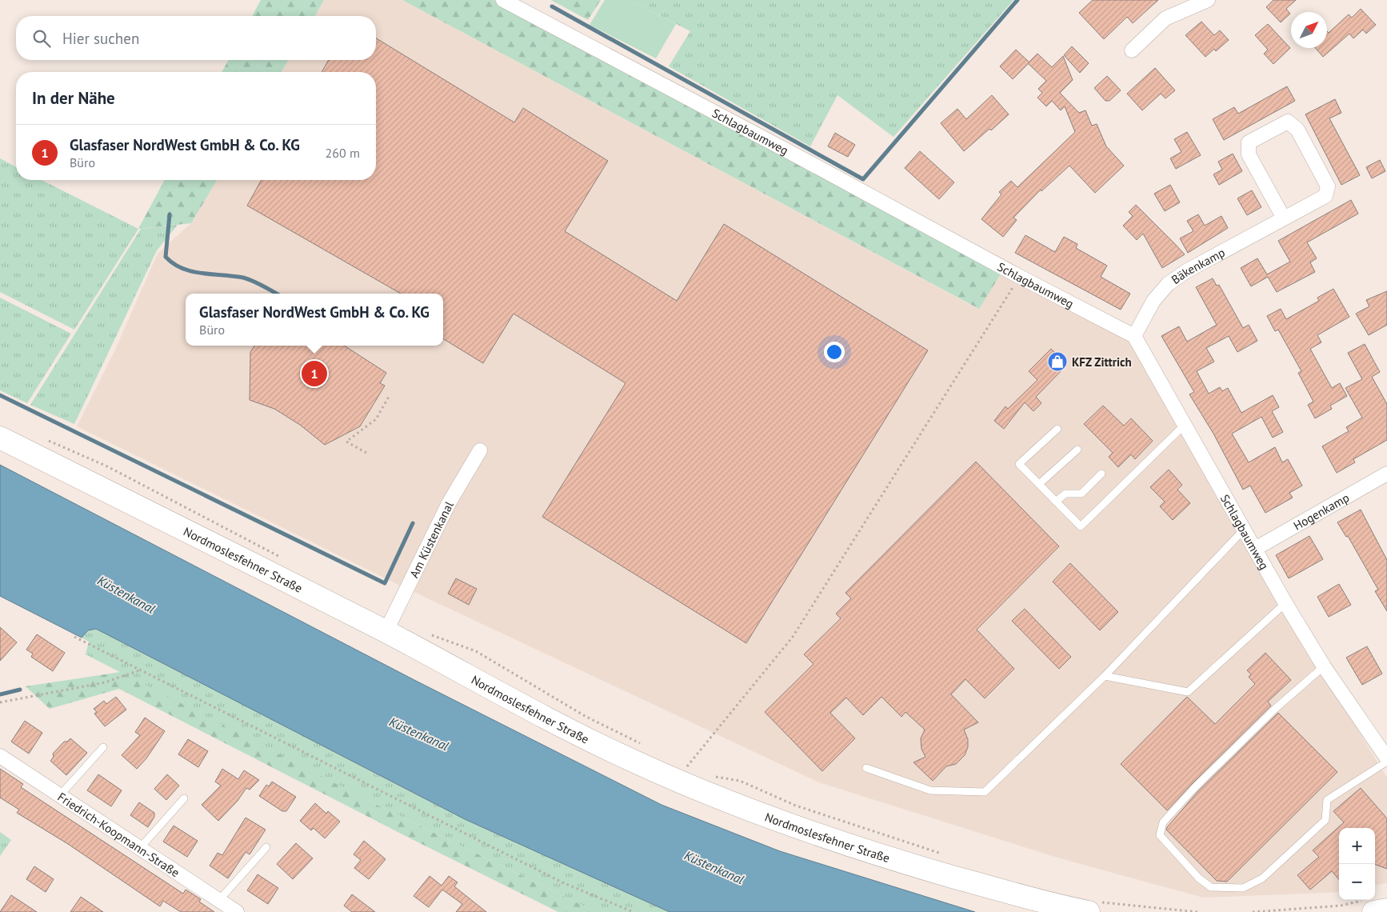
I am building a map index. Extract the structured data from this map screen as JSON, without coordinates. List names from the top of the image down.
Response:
{
  "streets": {
    "main road": ["Nordmoslesfehner Straße"],
    "street": [
      "Schlagbaumweg",
      "Bäkenkamp",
      "Hogenkamp",
      "Am Küstenkanal",
      "Friedrich-Koopmann-Straße"
    ]
  },
  "crossings": [
    ["Schlagbaumweg", "Bäkenkamp"],
    ["Schlagbaumweg", "Hogenkamp"],
    ["Am Küstenkanal", "Nordmoslesfehner Straße"]
  ],
  "water": ["Küstenkanal"],
  "places": {
    "shop": ["KFZ Zittrich"]
  },
  "north": "top right",
  "page": {
    "search": "Hier suchen",
    "heading": "In der Nähe",
    "list": [
      {
        "mark": "1",
        "name": "Glasfaser NordWest GmbH & Co. KG",
        "note": "Büro",
        "value": "260 m"
      }
    ],
    "popup": ["Glasfaser NordWest GmbH & Co. KG", "Büro"],
    "pins": "1",
    "map_buttons": ["+", "−"]
  }
}
